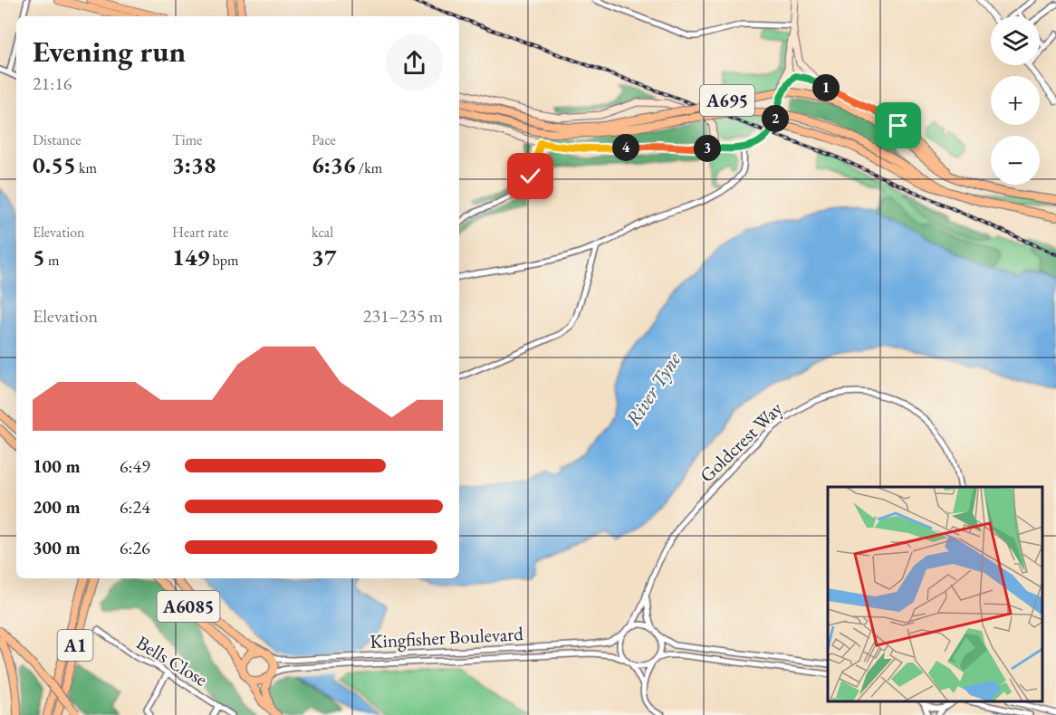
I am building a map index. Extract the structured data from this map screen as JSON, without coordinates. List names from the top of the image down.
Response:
{
  "streets": {
    "highway": ["A1"],
    "main road": ["A695", "A6085"],
    "street": ["Goldcrest Way", "Kingfisher Boulevard", "Bells Close"]
  },
  "crossings": [
    ["A6085", "Kingfisher Boulevard"]
  ],
  "water": ["River Tyne"],
  "page": {
    "map_buttons": ["+", "−"],
    "heading": ["Evening run", "21:16"],
    "pins": [
      "1",
      "2",
      "4",
      "3"
    ],
    "stats": [
      ["Distance", "0.55 km"],
      ["Time", "3:38"],
      ["Pace", "6:36 /km"],
      ["Elevation", "5 m"],
      ["Heart rate", "149 bpm"],
      ["kcal", "37"]
    ],
    "chart": ["Elevation", "231–235 m"],
    "list": [
      {
        "name": "100 m",
        "note": "6:49"
      },
      {
        "name": "200 m",
        "note": "6:24"
      },
      {
        "name": "300 m",
        "note": "6:26"
      }
    ]
  }
}
